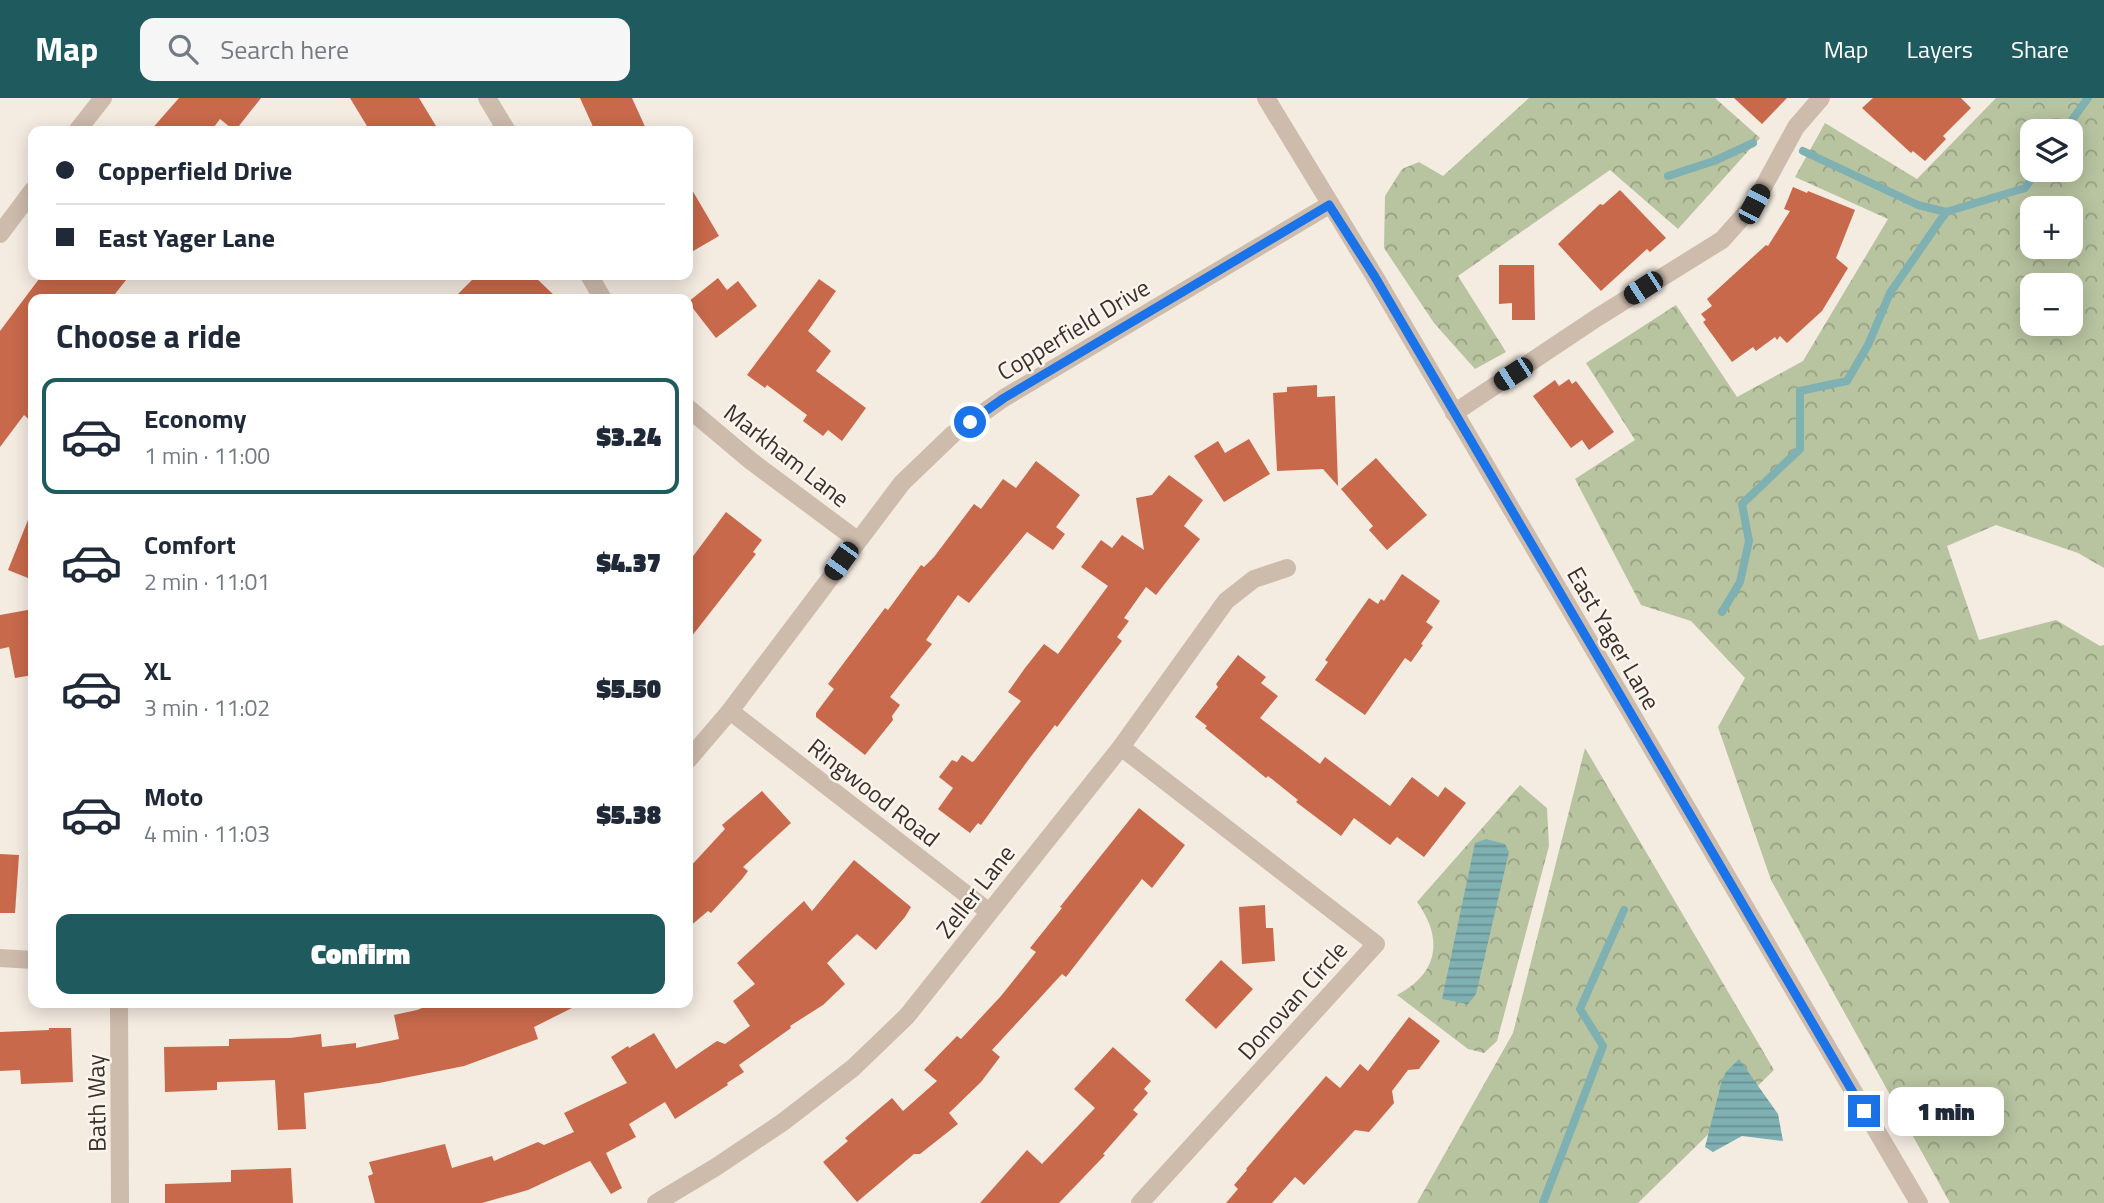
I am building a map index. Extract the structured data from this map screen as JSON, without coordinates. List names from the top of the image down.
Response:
{
  "streets": {
    "street": [
      "Copperfield Drive",
      "Markham Lane",
      "East Yager Lane",
      "Ringwood Road",
      "Zeller Lane",
      "Donovan Circle",
      "Bath Way"
    ]
  },
  "crossings": [
    ["Copperfield Drive", "Markham Lane"],
    ["Copperfield Drive", "East Yager Lane"],
    ["Copperfield Drive", "Ringwood Road"],
    ["Ringwood Road", "Zeller Lane"],
    ["Zeller Lane", "Donovan Circle"]
  ],
  "page": {
    "header": "Map",
    "search": "Search here",
    "nav": ["Map", "Layers", "Share"],
    "map_buttons": ["+", "−"],
    "banner": ["Copperfield Drive", "East Yager Lane"],
    "heading": "Choose a ride",
    "list": [
      {
        "name": "Economy",
        "note": "1 min · 11:00",
        "value": "$3.24"
      },
      {
        "name": "Comfort",
        "note": "2 min · 11:01",
        "value": "$4.37"
      },
      {
        "name": "XL",
        "note": "3 min · 11:02",
        "value": "$5.50"
      },
      {
        "name": "Moto",
        "note": "4 min · 11:03",
        "value": "$5.38"
      }
    ],
    "buttons": "Confirm",
    "bubble": "1 min"
  }
}
